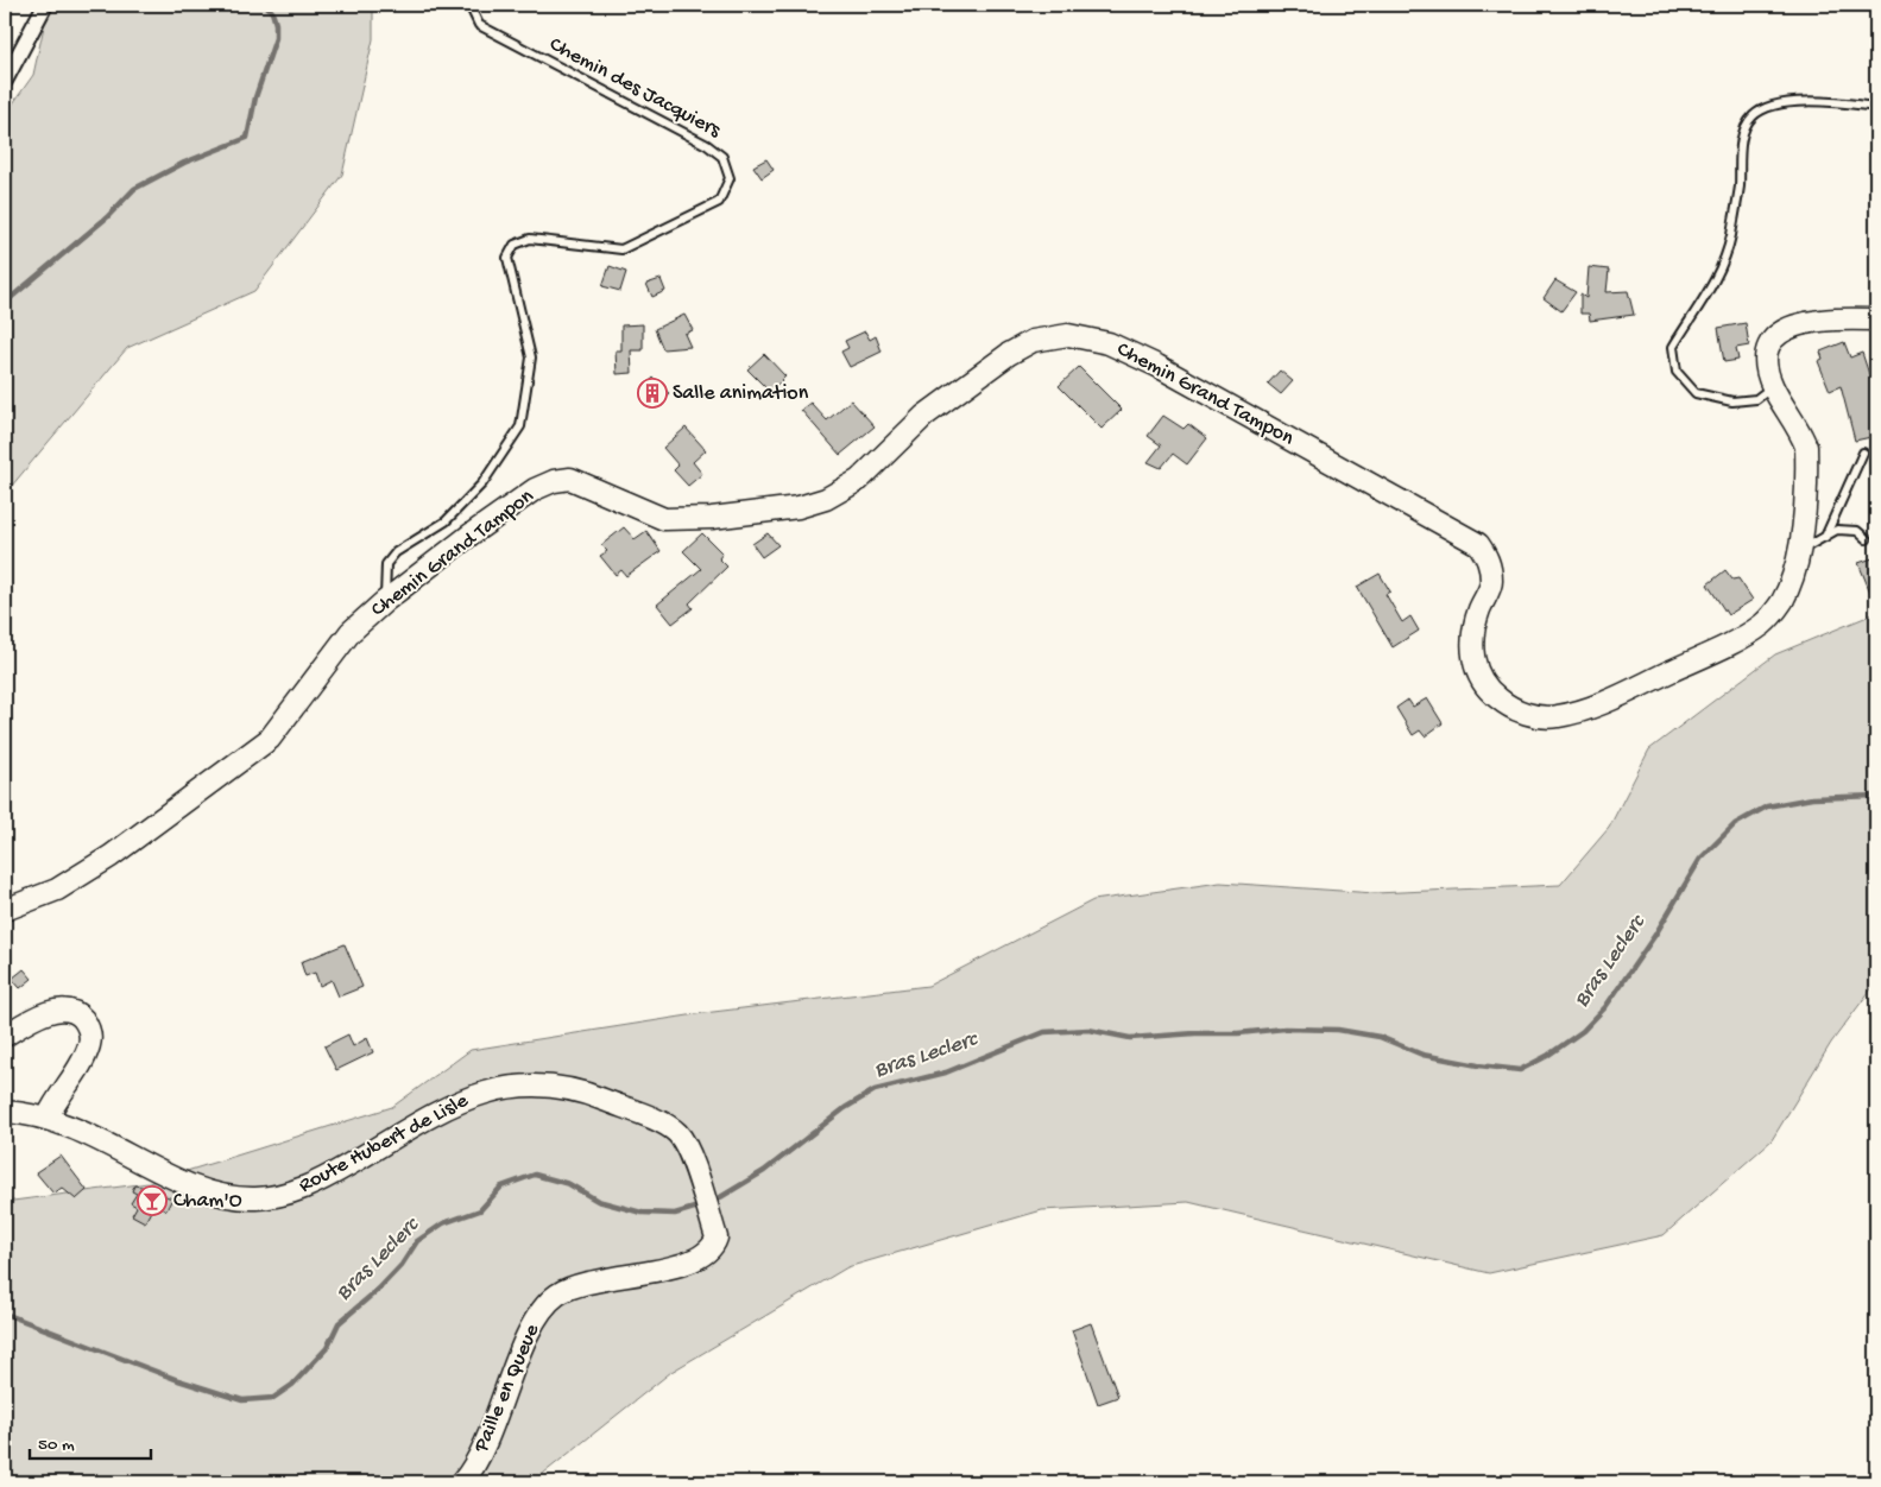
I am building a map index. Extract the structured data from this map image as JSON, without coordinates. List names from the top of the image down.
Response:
{
  "streets": {
    "main road": ["Chemin Grand Tampon", "Route Hubert de Lisle", "Paille en Queue"],
    "lane": ["Chemin des Jacquiers"]
  },
  "crossings": [
    ["Chemin des Jacquiers", "Chemin Grand Tampon"],
    ["Route Hubert de Lisle", "Paille en Queue"]
  ],
  "water": ["Bras Leclerc"],
  "places": {
    "building": ["Salle animation"],
    "bar": ["Cham'O"]
  },
  "scale_bar": "50 m"
}
